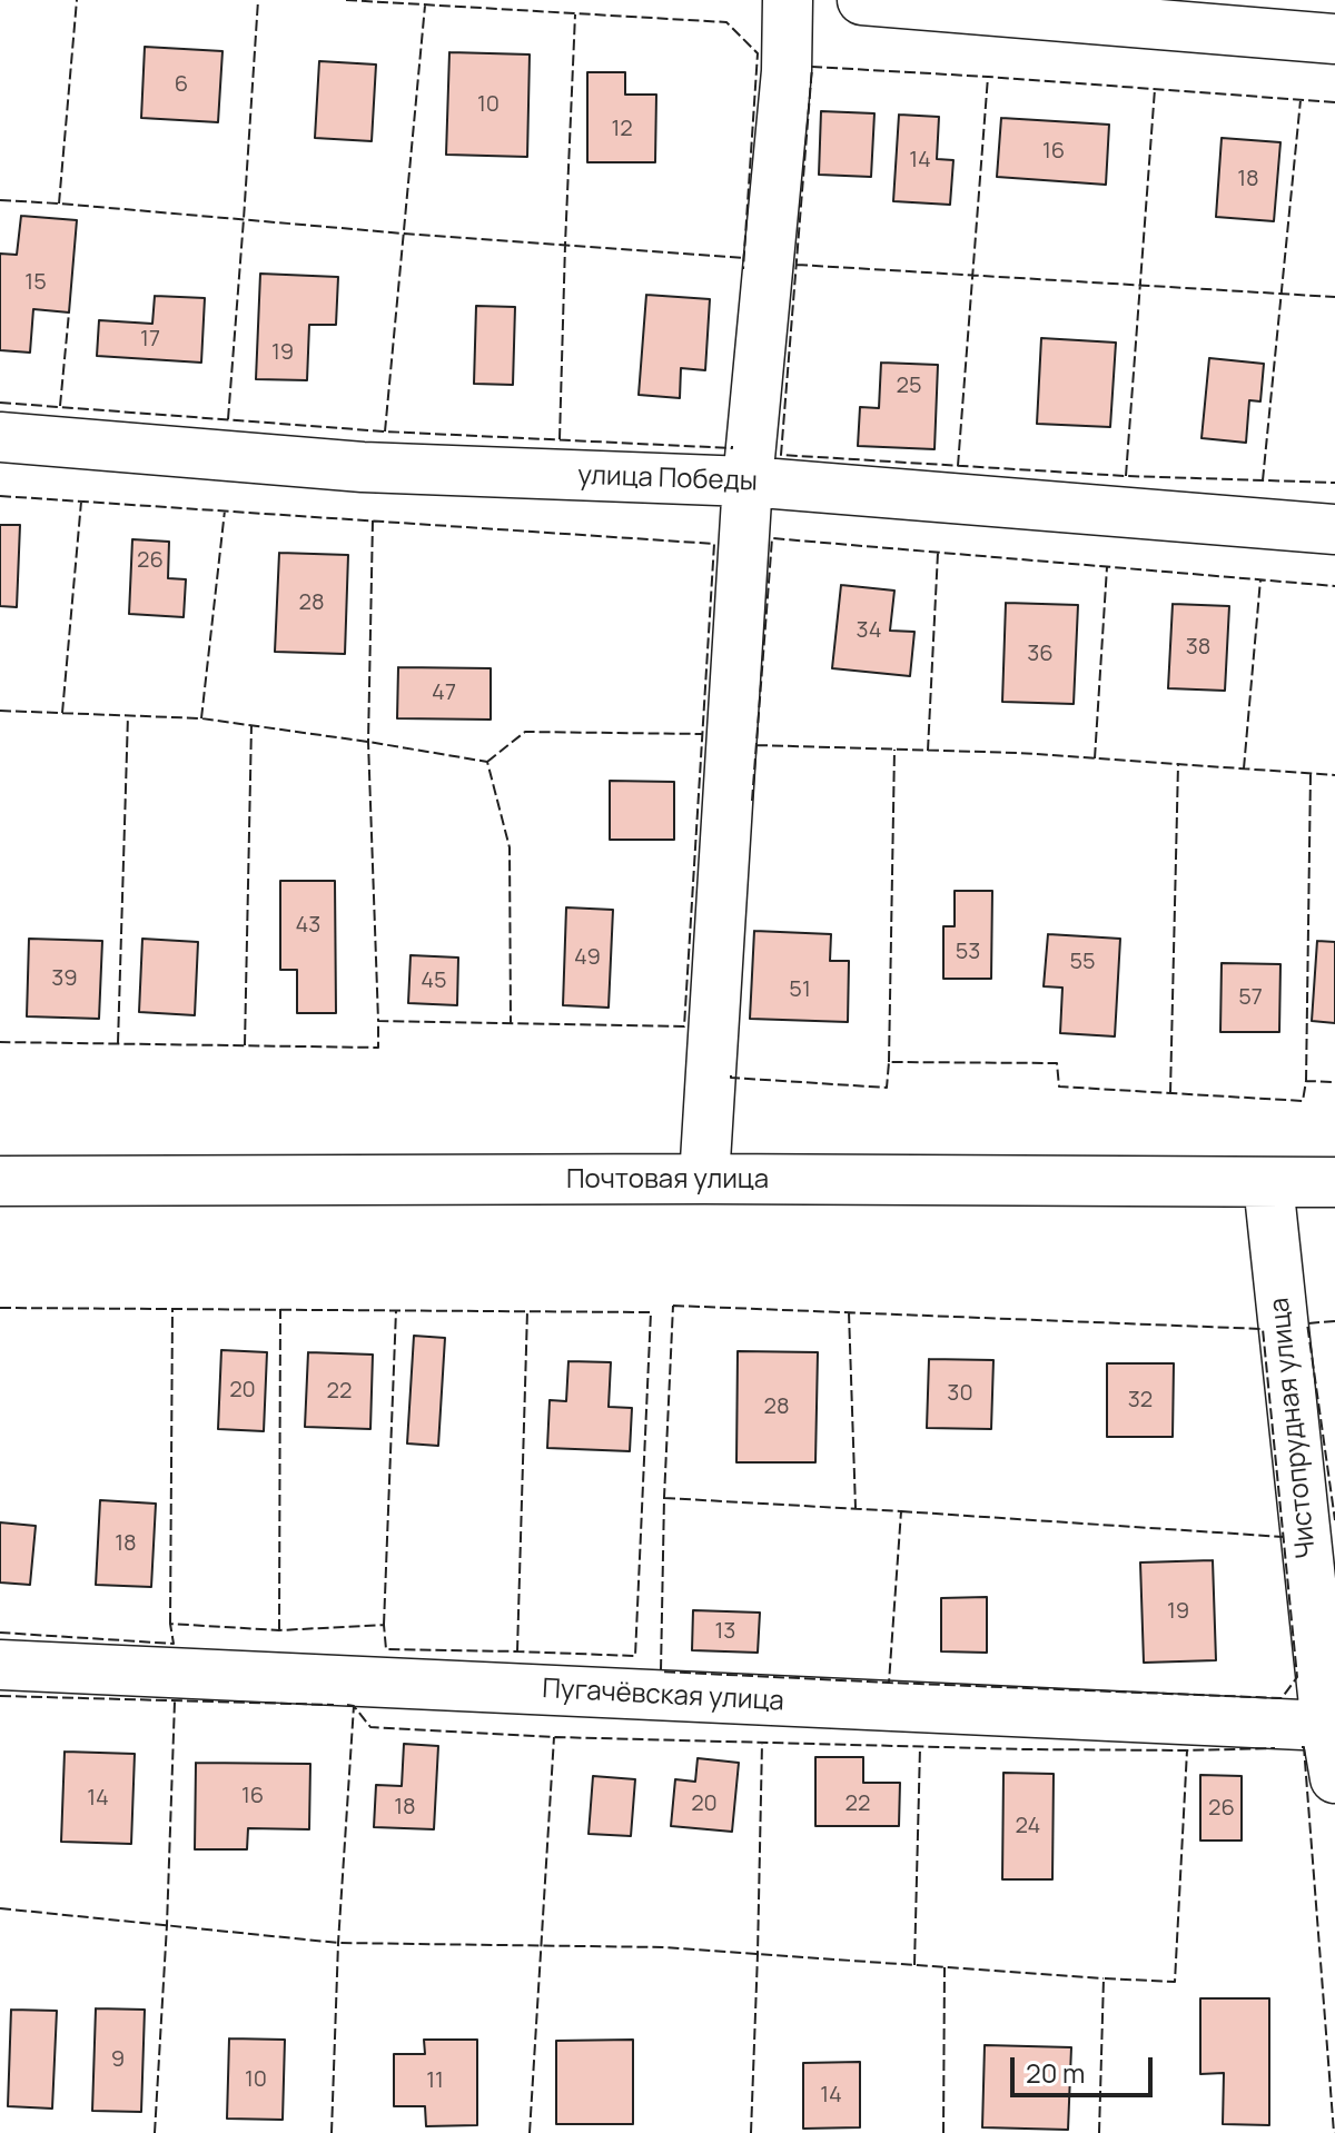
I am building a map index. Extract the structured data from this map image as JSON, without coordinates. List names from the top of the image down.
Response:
{
  "streets": {
    "street": [
      "улица Победы",
      "Почтовая улица",
      "Чистопрудная улица",
      "Пугачёвская улица"
    ]
  },
  "crossings": [
    ["Почтовая улица", "Чистопрудная улица"],
    ["Чистопрудная улица", "Пугачёвская улица"]
  ],
  "house_numbers": [
    "6",
    "10",
    "12",
    "16",
    "14",
    "18",
    "15",
    "17",
    "19",
    "25",
    "26",
    "28",
    "34",
    "38",
    "36",
    "47",
    "43",
    "53",
    "49",
    "55",
    "39",
    "45",
    "51",
    "57",
    "20",
    "22",
    "30",
    "32",
    "28",
    "18",
    "19",
    "13",
    "16",
    "14",
    "20",
    "22",
    "18",
    "26",
    "24",
    "9",
    "10",
    "11",
    "14"
  ],
  "scale_bar": "20 m"
}
